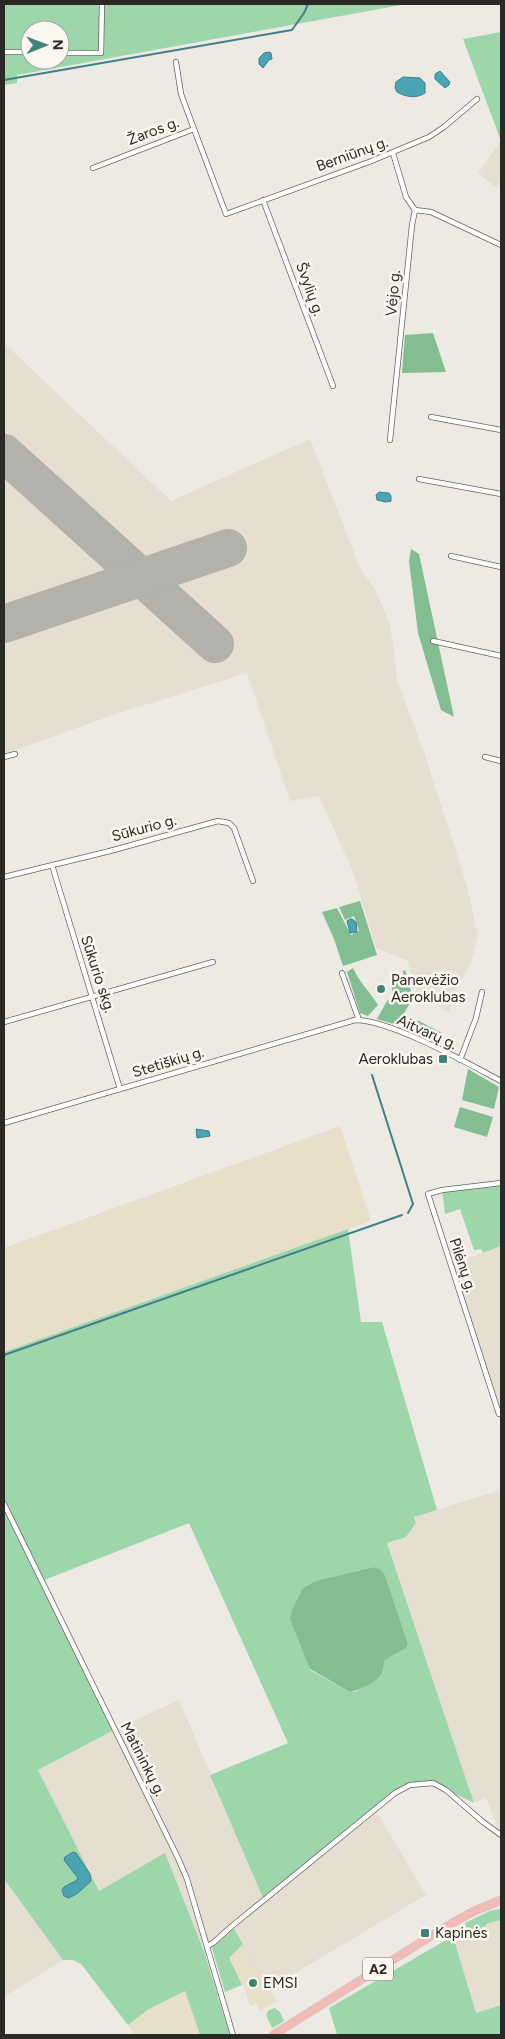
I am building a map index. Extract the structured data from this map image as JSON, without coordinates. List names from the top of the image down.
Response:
{
  "streets": {
    "highway": ["A2"],
    "street": [
      "Žaros g.",
      "Berniūnų g.",
      "Švylių g.",
      "Vėjo g.",
      "Sūkurio g.",
      "Sūkurio skg.",
      "Aitvarų g.",
      "Stetiškių g.",
      "Pilėnų g.",
      "Matininkų g."
    ]
  },
  "crossings": [
    ["Žaros g.", "Berniūnų g."],
    ["Berniūnų g.", "Švylių g."],
    ["Sūkurio g.", "Sūkurio skg."],
    ["Sūkurio skg.", "Stetiškių g."],
    ["Aitvarų g.", "Stetiškių g."]
  ],
  "places": {
    "other": ["Panevėžio Aeroklubas", "EMSI"],
    "transit": ["Aeroklubas", "Kapinės"]
  },
  "north": "right"
}
